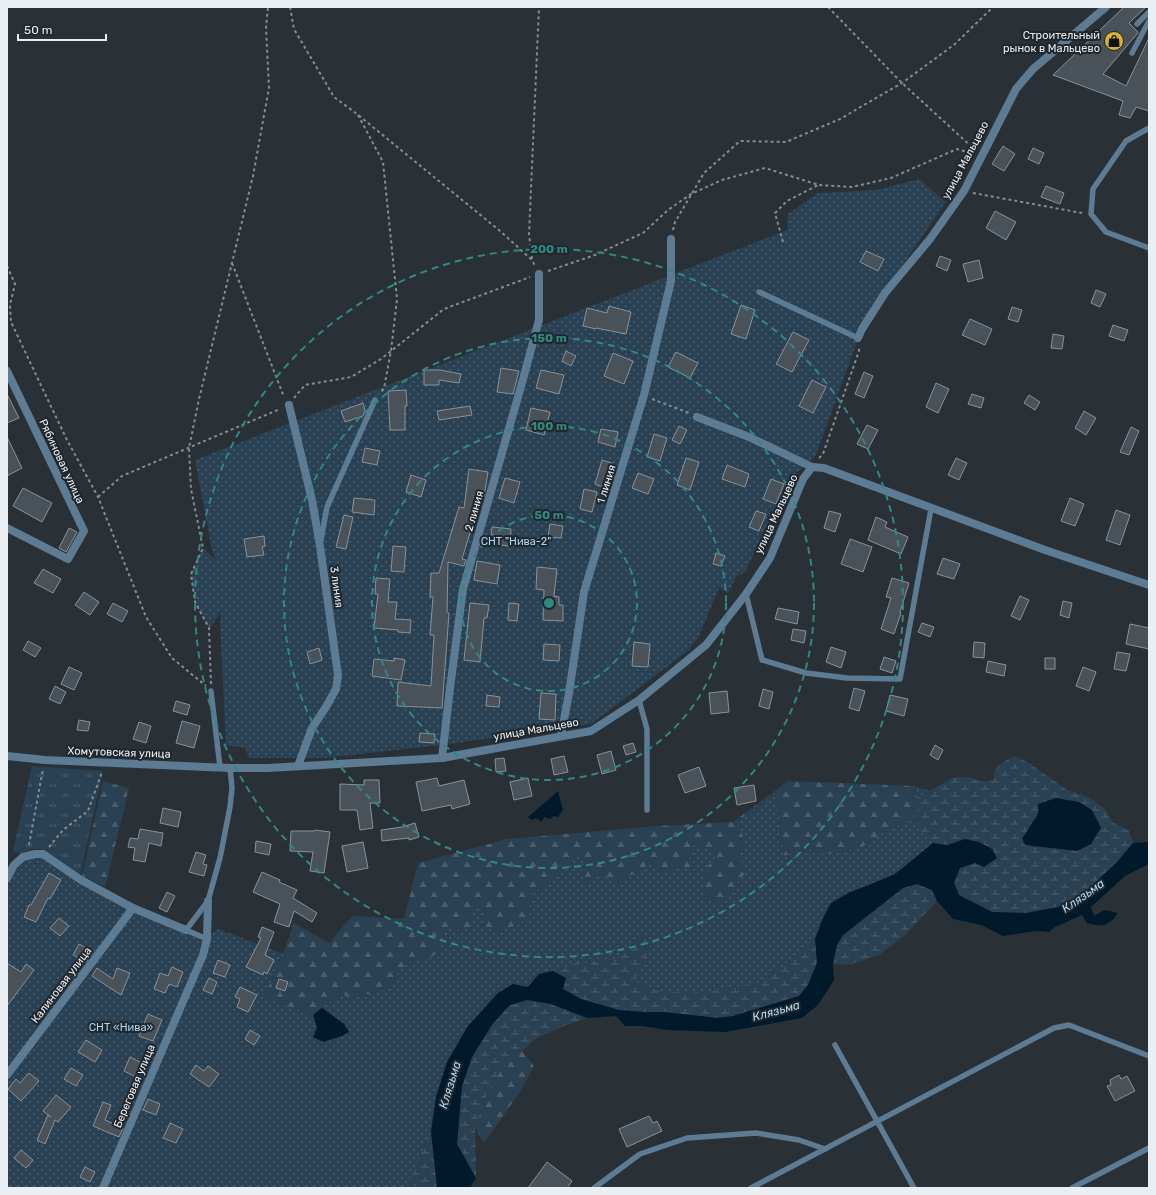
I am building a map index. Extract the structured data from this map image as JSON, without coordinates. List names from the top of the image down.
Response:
{
  "streets": {
    "street": [
      "улица Мальцево",
      "Рябиновая улица",
      "1 линия",
      "2 линия",
      "3 линия",
      "Хомутовская улица",
      "Калиновая улица",
      "Береговая улица"
    ]
  },
  "crossings": [
    ["улица Мальцево", "1 линия"],
    ["улица Мальцево", "2 линия"],
    ["улица Мальцево", "3 линия"],
    ["улица Мальцево", "Хомутовская улица"]
  ],
  "water": ["Клязьма"],
  "parks": ["СНТ \"Нива-2\"", "СНТ «Нива»"],
  "places": {
    "shop": ["Строительный рынок в Мальцево"]
  },
  "scale_bar": "50 m",
  "rings": [
    "200 m",
    "150 m",
    "100 m",
    "50 m"
  ]
}
